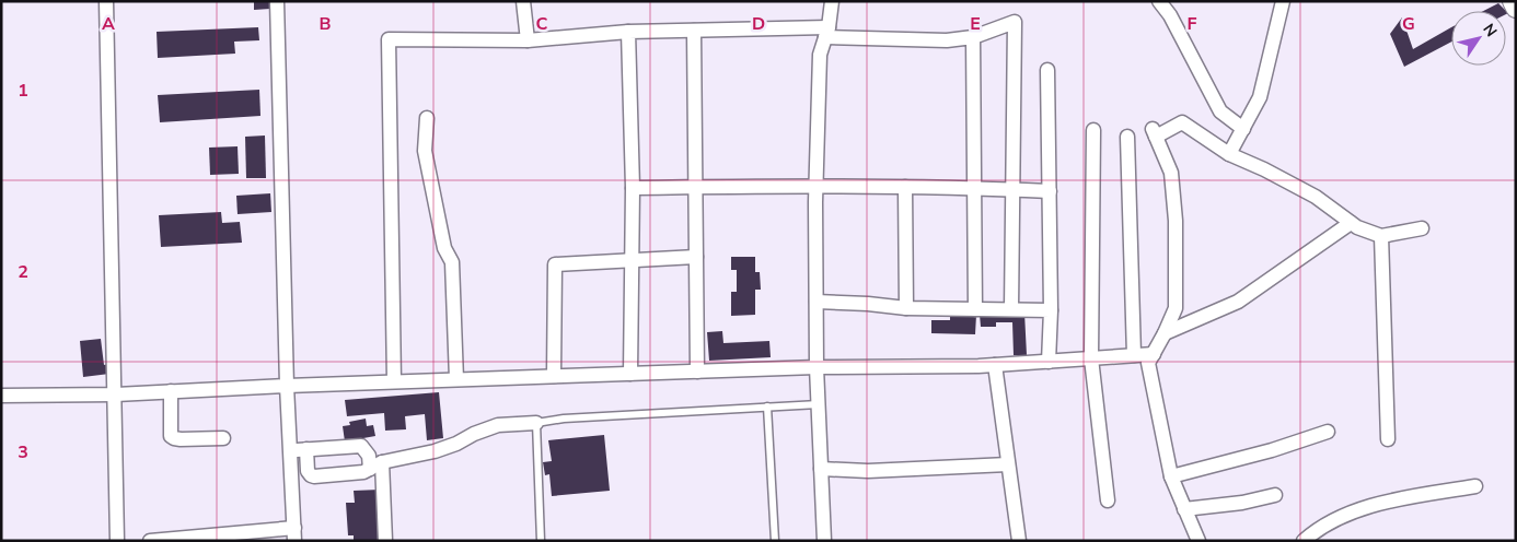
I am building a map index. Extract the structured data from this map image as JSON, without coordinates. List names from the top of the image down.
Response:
{
  "north": "top right",
  "grid": {
    "columns": [
      "A",
      "B",
      "C",
      "D",
      "E",
      "F",
      "G"
    ],
    "rows": ["1", "2", "3"]
  }
}
